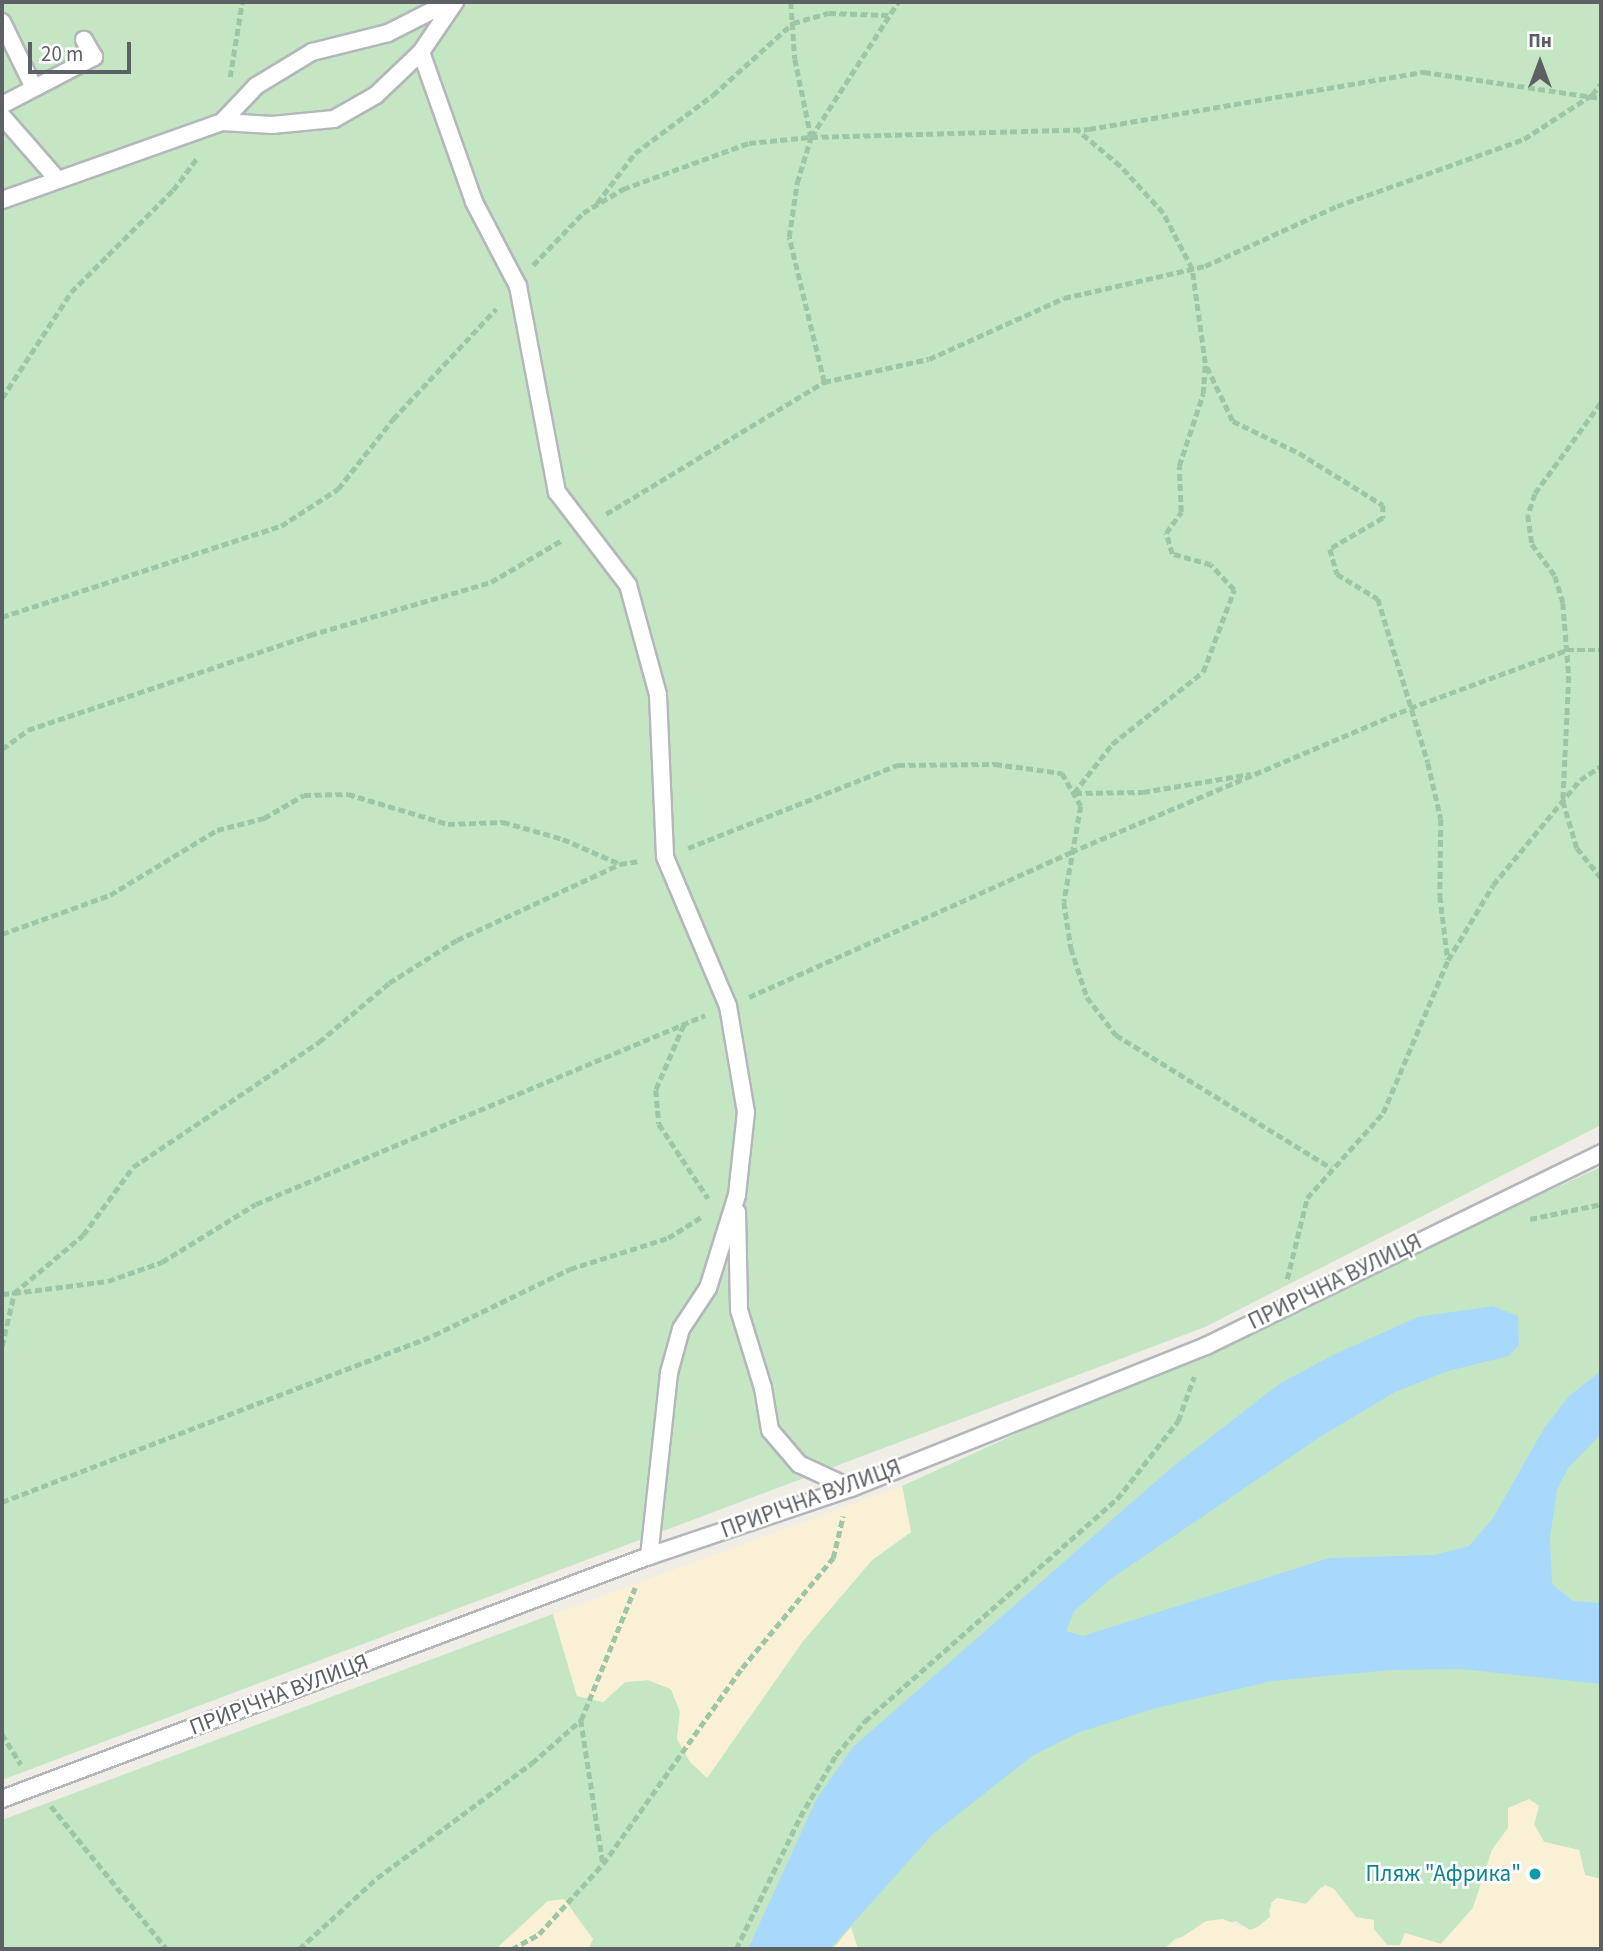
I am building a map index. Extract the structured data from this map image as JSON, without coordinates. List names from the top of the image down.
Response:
{
  "streets": {
    "lane": ["ПРИРІЧНА ВУЛИЦЯ"]
  },
  "places": ["Пляж \"Африка\""],
  "scale_bar": "20 m",
  "north": "top"
}
